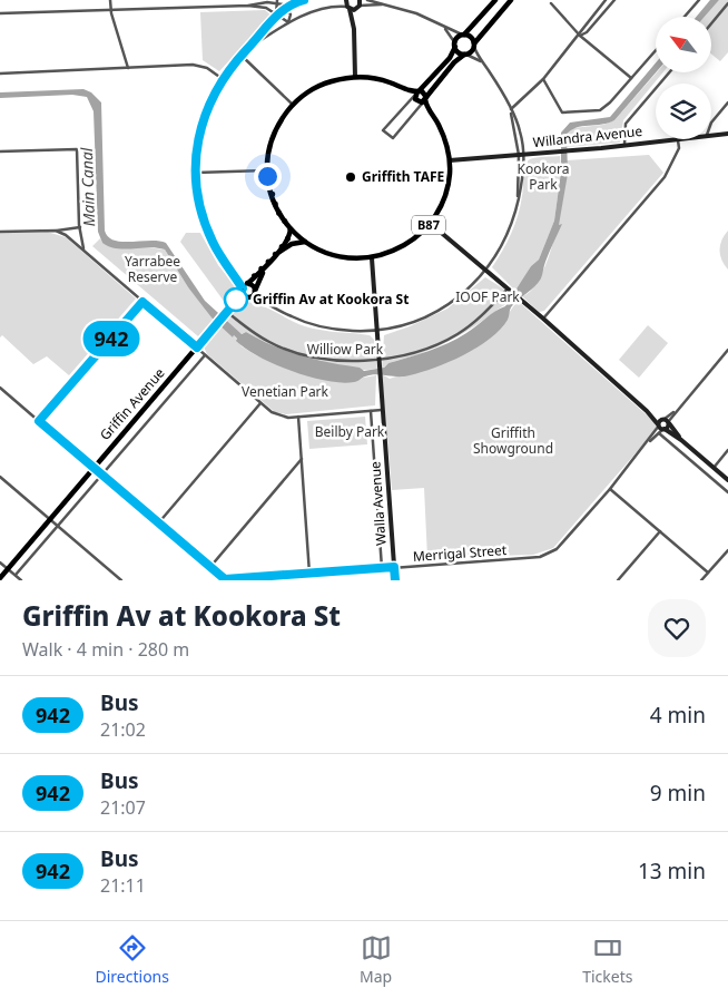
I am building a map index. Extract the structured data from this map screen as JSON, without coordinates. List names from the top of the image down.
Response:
{
  "streets": {
    "main road": ["B87", "Griffin Avenue"],
    "street": ["Willandra Avenue", "Walla Avenue", "Merrigal Street"]
  },
  "crossings": [
    ["Willandra Avenue", "B87"],
    ["B87", "Griffin Avenue"],
    ["B87", "Walla Avenue"],
    ["Griffin Avenue", "Merrigal Street"],
    ["Walla Avenue", "Merrigal Street"]
  ],
  "water": ["Main Canal"],
  "parks": [
    "Kookora Park",
    "Yarrabee Reserve",
    "IOOF Park",
    "Williow Park",
    "Venetian Park",
    "Beilby Park",
    "Griffith Showground"
  ],
  "places": ["Griffith TAFE", "Griffin Av at Kookora St"],
  "lines": ["bus line 942"],
  "north": "top left",
  "page": {
    "on_map": "942",
    "heading": ["Griffin Av at Kookora St", "Walk · 4 min · 280 m"],
    "list": [
      {
        "mark": "942",
        "name": "Bus",
        "note": "21:02",
        "value": "4 min"
      },
      {
        "mark": "942",
        "name": "Bus",
        "note": "21:07",
        "value": "9 min"
      },
      {
        "mark": "942",
        "name": "Bus",
        "note": "21:11",
        "value": "13 min"
      }
    ],
    "tabs": ["Directions", "Map", "Tickets"]
  }
}
